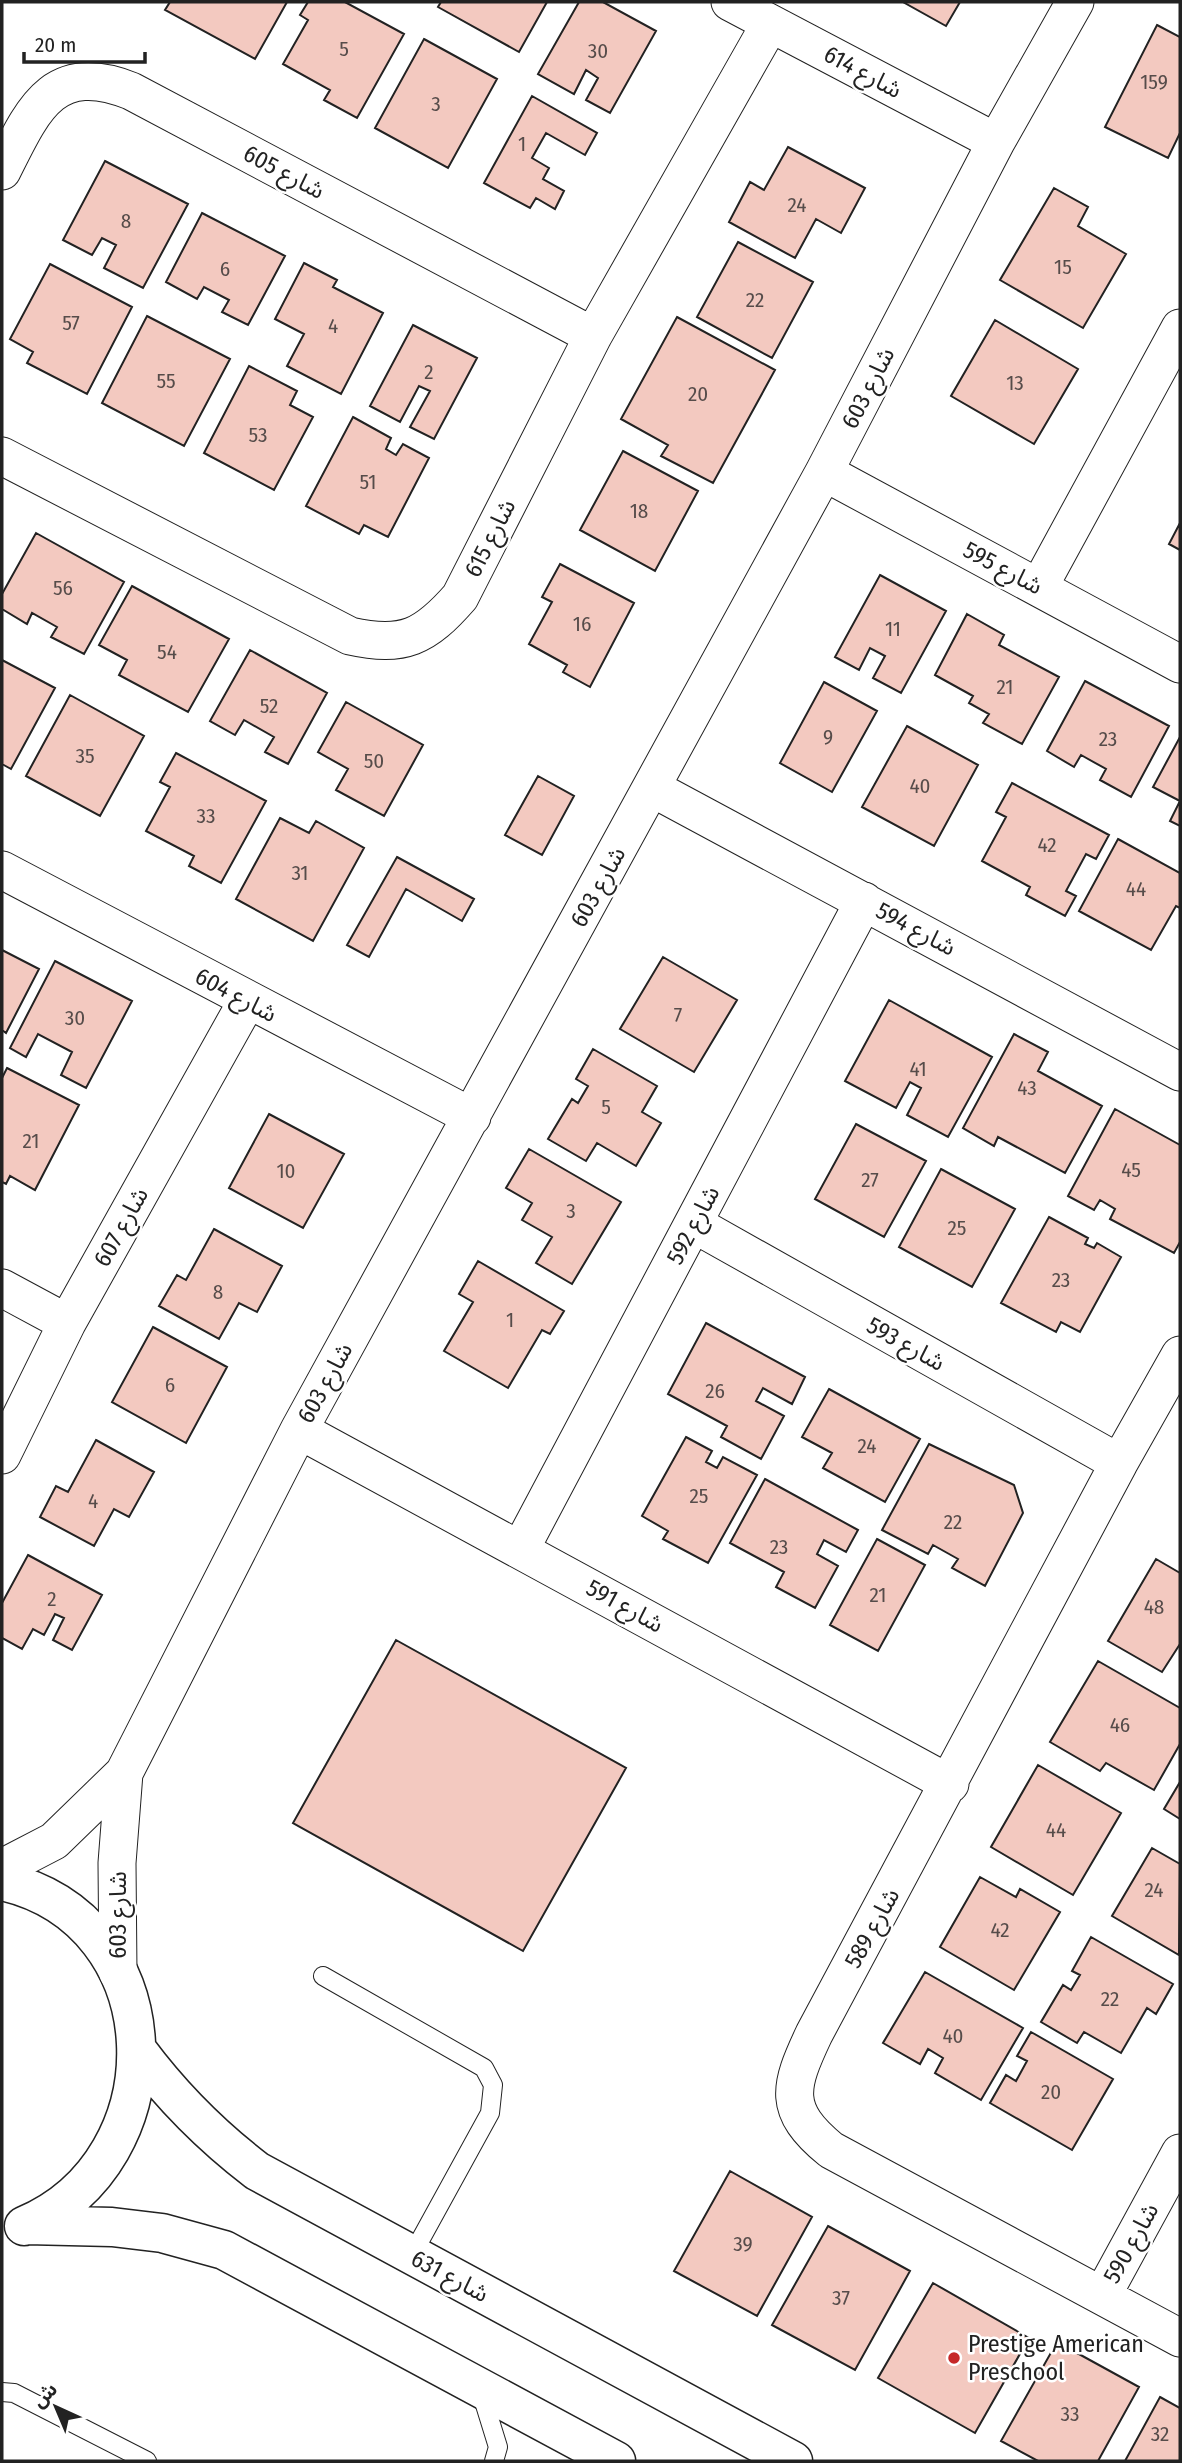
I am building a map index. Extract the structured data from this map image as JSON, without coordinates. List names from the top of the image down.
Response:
{
  "streets": {
    "main road": ["شارع 631"],
    "street": [
      "شارع 614",
      "شارع 605",
      "شارع 603",
      "شارع 615",
      "شارع 595",
      "شارع 594",
      "شارع 604",
      "شارع 592",
      "شارع 607",
      "شارع 593",
      "شارع 591",
      "شارع 589",
      "شارع 590"
    ]
  },
  "crossings": [
    ["شارع 614", "شارع 603"],
    ["شارع 614", "شارع 615"],
    ["شارع 605", "شارع 615"],
    ["شارع 603", "شارع 595"],
    ["شارع 603", "شارع 594"],
    ["شارع 603", "شارع 604"],
    ["شارع 603", "شارع 591"],
    ["شارع 594", "شارع 592"],
    ["شارع 604", "شارع 607"],
    ["شارع 592", "شارع 593"],
    ["شارع 592", "شارع 591"],
    ["شارع 593", "شارع 589"],
    ["شارع 591", "شارع 589"],
    ["شارع 589", "شارع 590"]
  ],
  "places": ["Prestige American Preschool"],
  "house_numbers": [
    "5",
    "30",
    "159",
    "3",
    "1",
    "24",
    "8",
    "15",
    "6",
    "22",
    "57",
    "4",
    "2",
    "55",
    "13",
    "20",
    "53",
    "51",
    "18",
    "56",
    "16",
    "11",
    "54",
    "21",
    "52",
    "9",
    "23",
    "35",
    "50",
    "40",
    "33",
    "42",
    "31",
    "44",
    "7",
    "30",
    "41",
    "43",
    "5",
    "21",
    "45",
    "10",
    "27",
    "3",
    "25",
    "23",
    "8",
    "1",
    "6",
    "26",
    "24",
    "25",
    "4",
    "22",
    "23",
    "21",
    "2",
    "48",
    "46",
    "44",
    "24",
    "42",
    "22",
    "40",
    "20",
    "39",
    "37",
    "33",
    "32"
  ],
  "scale_bar": "20 m",
  "north": "top left"
}
